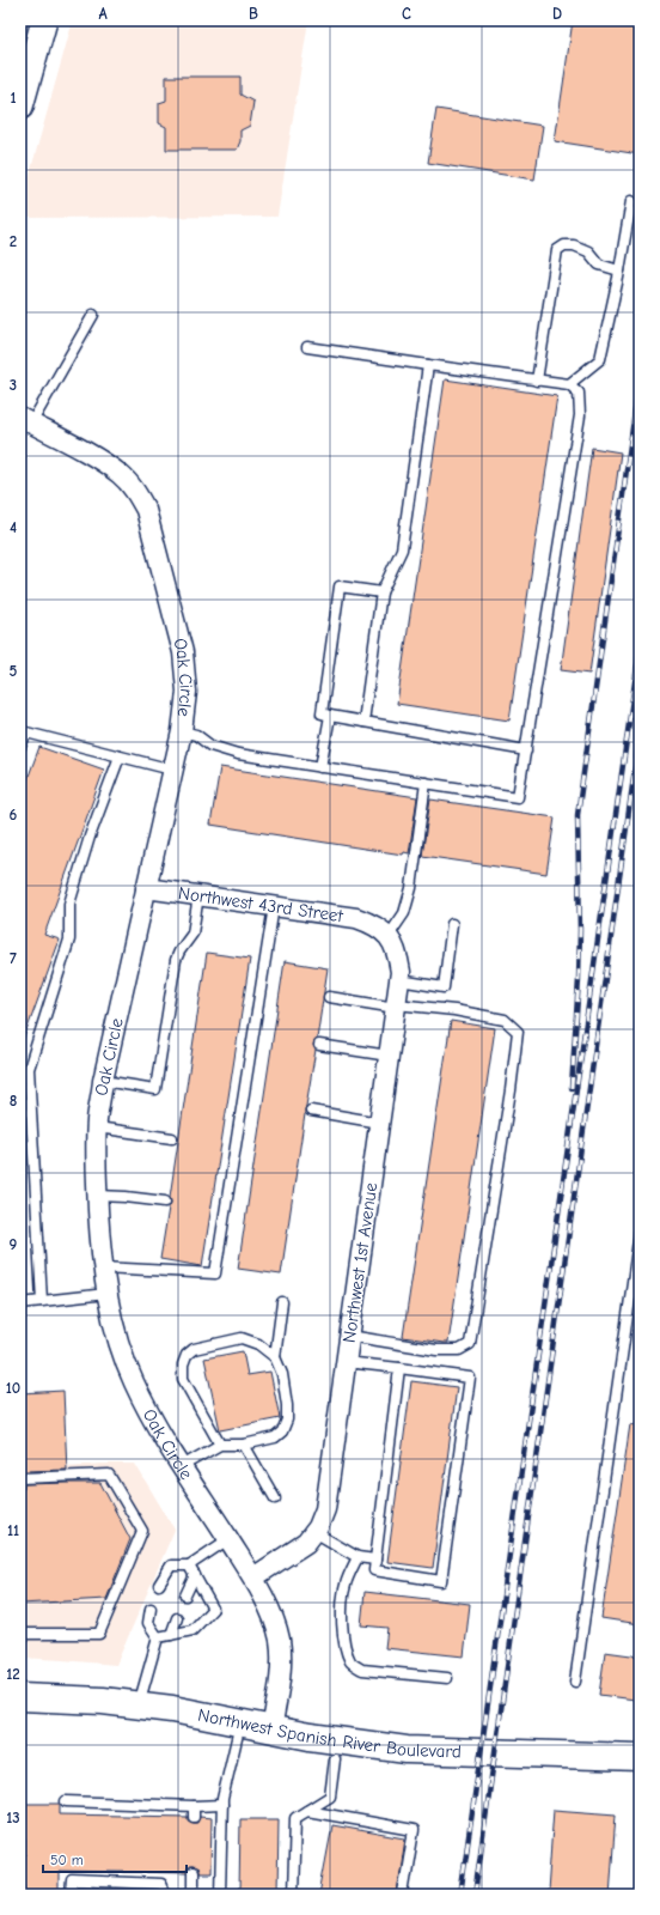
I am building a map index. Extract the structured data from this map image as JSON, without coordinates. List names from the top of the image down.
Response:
{
  "streets": {
    "main road": ["Northwest Spanish River Boulevard"],
    "street": ["Oak Circle", "Northwest 43rd Street", "Northwest 1st Avenue"]
  },
  "crossings": [
    ["Oak Circle", "Northwest 43rd Street"],
    ["Oak Circle", "Northwest 1st Avenue"],
    ["Oak Circle", "Northwest Spanish River Boulevard"],
    ["Northwest 43rd Street", "Northwest 1st Avenue"]
  ],
  "scale_bar": "50 m",
  "grid": {
    "columns": [
      "A",
      "B",
      "C",
      "D"
    ],
    "rows": [
      "1",
      "2",
      "3",
      "4",
      "5",
      "6",
      "7",
      "8",
      "9",
      "10",
      "11",
      "12",
      "13"
    ]
  }
}
